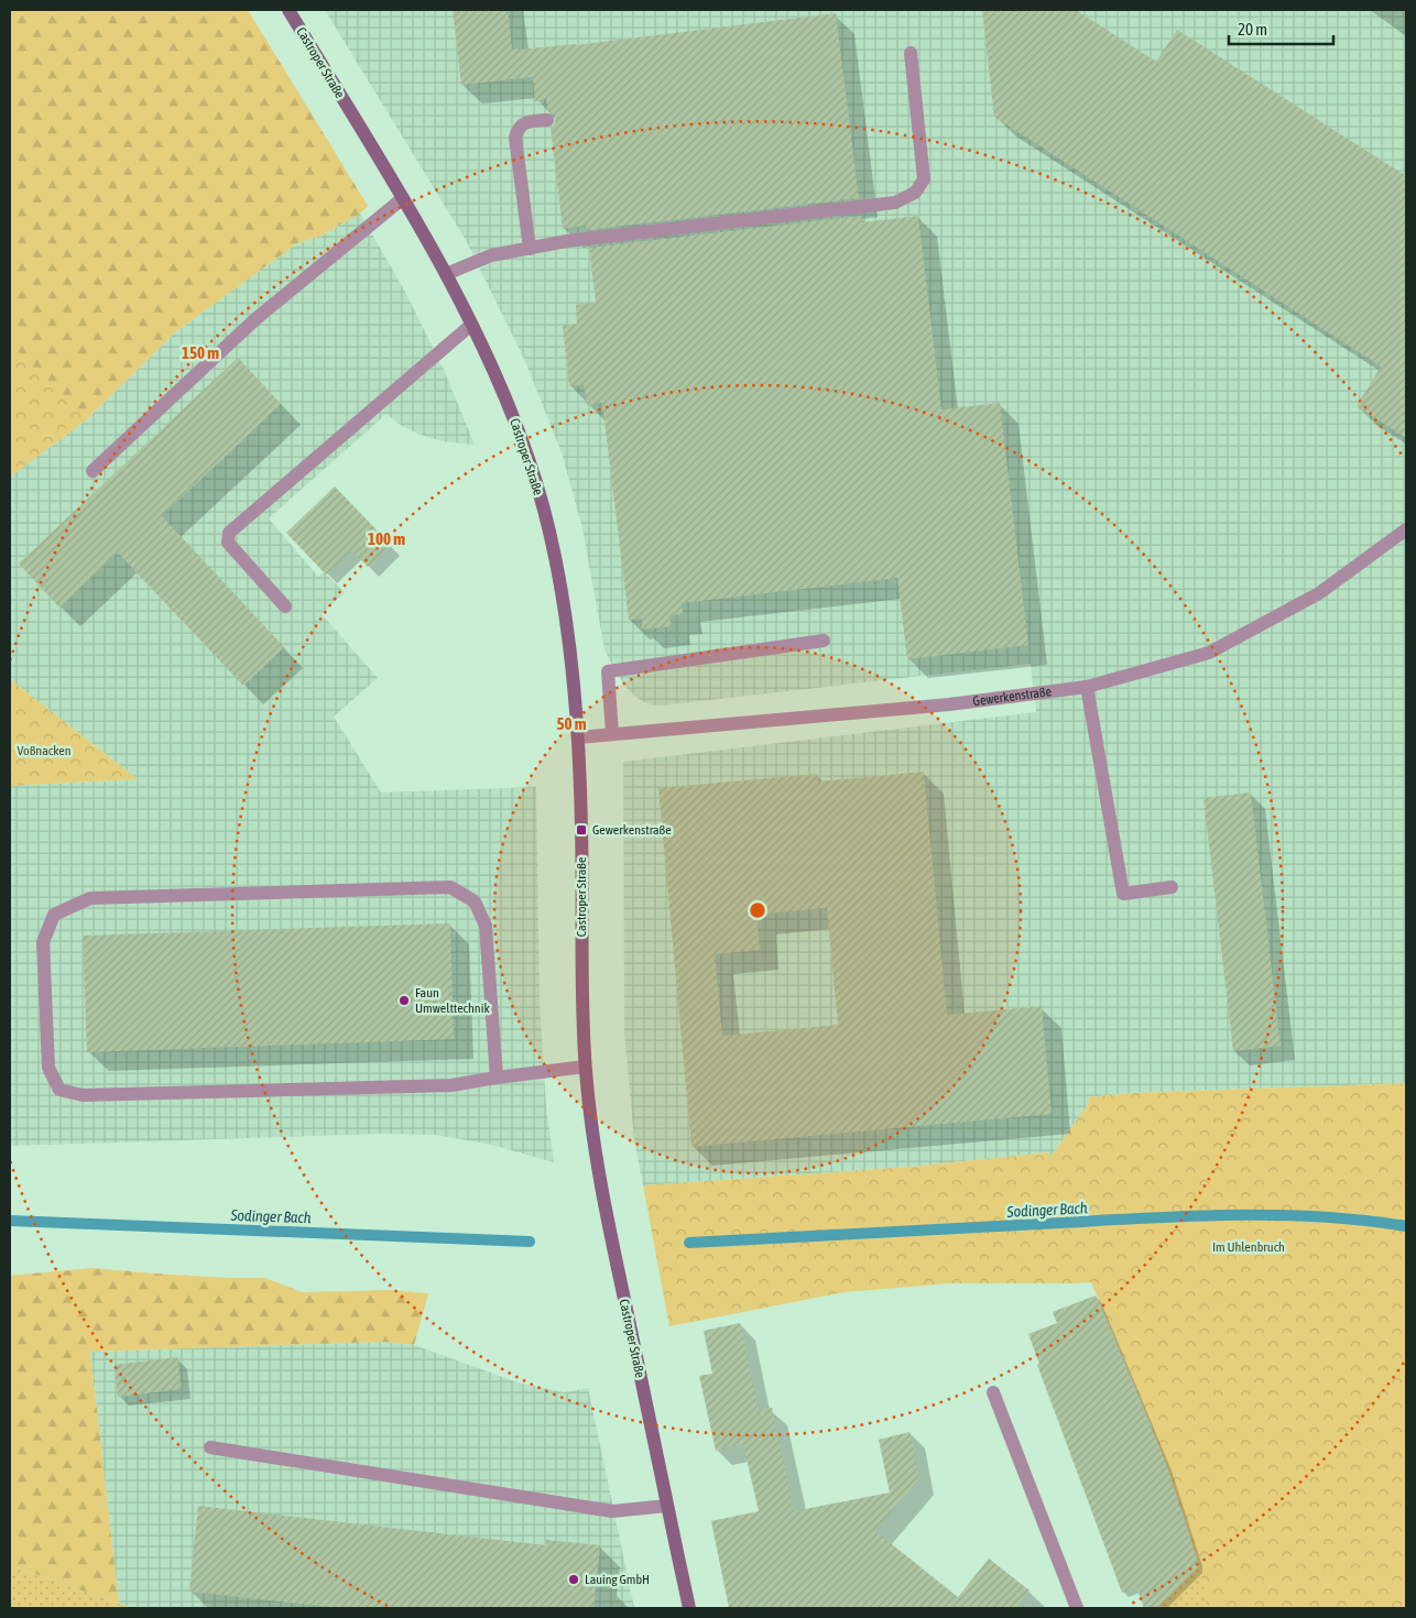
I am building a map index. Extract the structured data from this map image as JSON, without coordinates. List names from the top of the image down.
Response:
{
  "streets": {
    "main road": ["Castroper Straße"],
    "street": ["Gewerkenstraße"]
  },
  "crossings": [
    ["Castroper Straße", "Gewerkenstraße"]
  ],
  "water": ["Sodinger Bach"],
  "parks": ["Voßnacken", "Im Uhlenbruch"],
  "places": {
    "transit": ["Gewerkenstraße"],
    "other": ["Faun Umwelttechnik", "Lauing GmbH"]
  },
  "scale_bar": "20 m",
  "rings": ["150 m", "100 m", "50 m"]
}
